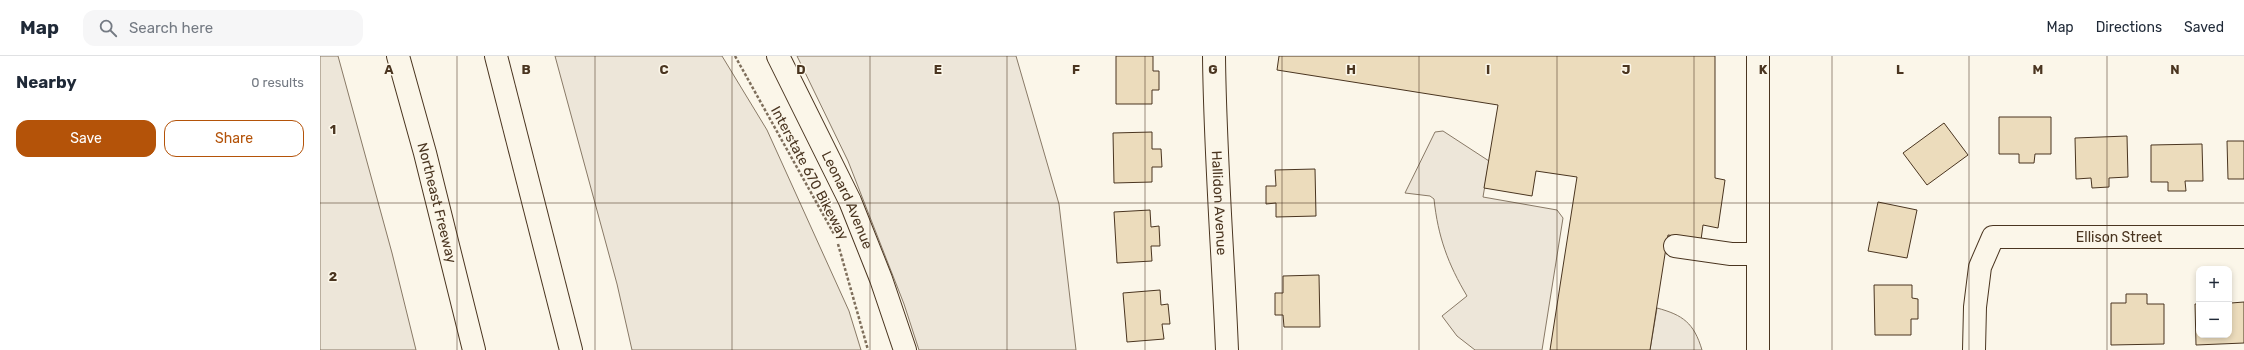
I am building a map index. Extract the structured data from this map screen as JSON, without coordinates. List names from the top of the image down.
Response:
{
  "streets": {
    "main road": [
      "Leonard Avenue",
      "Northeast Freeway",
      "Hallidon Avenue",
      "Ellison Street"
    ],
    "path": ["Interstate 670 Bikeway"]
  },
  "page": {
    "header": "Map",
    "search": "Search here",
    "nav": ["Map", "Directions", "Saved"],
    "heading": ["Nearby", "0 results"],
    "buttons": ["Save", "Share"],
    "map_buttons": ["+", "−"]
  },
  "grid": {
    "columns": [
      "A",
      "B",
      "C",
      "D",
      "E",
      "F",
      "G",
      "H",
      "I",
      "J",
      "K",
      "L",
      "M",
      "N"
    ],
    "rows": ["1", "2"]
  }
}
